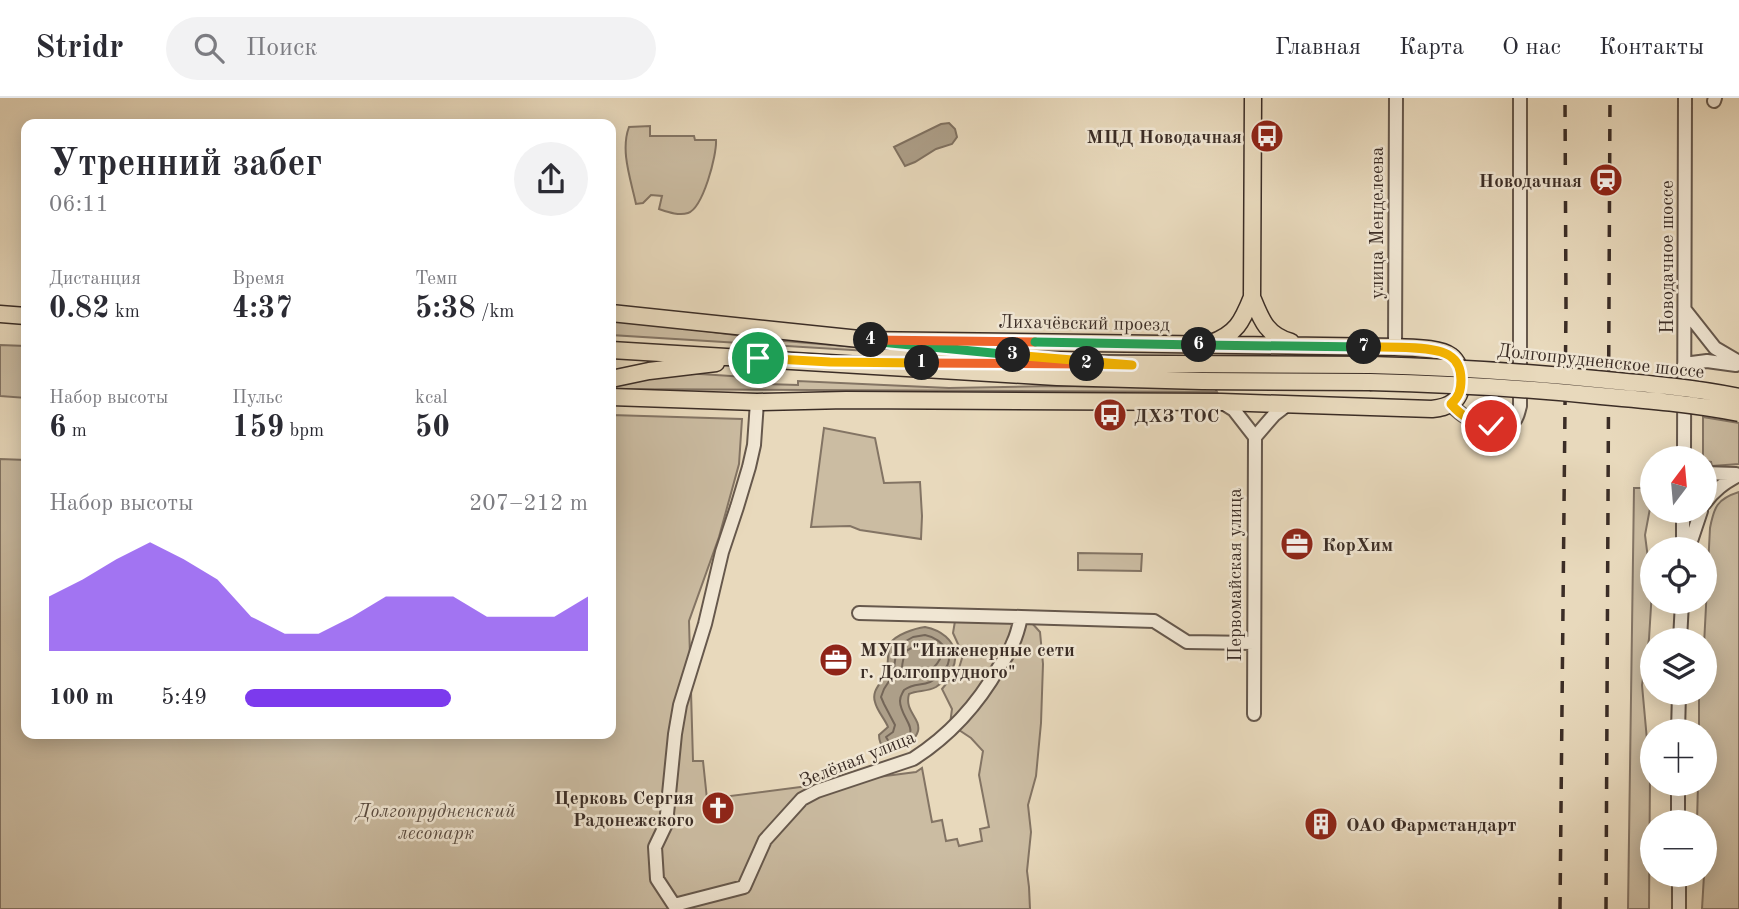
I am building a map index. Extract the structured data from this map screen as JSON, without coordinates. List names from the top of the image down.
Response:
{
  "streets": {
    "main road": ["Лихачёвский проезд", "Долгопрудненское шоссе"],
    "street": [
      "улица Менделеева",
      "Новодачное шоссе",
      "Первомайская улица",
      "Зелёная улица"
    ]
  },
  "parks": ["Долгопрудненский лесопарк"],
  "places": {
    "bus stop": ["МЦД Новодачная", "ДХЗ ТОС"],
    "station": ["Новодачная"],
    "office": ["КорХим", "МУП \"Инженерные сети г. Долгопрудного\""],
    "church": ["Церковь Сергия Радонежского"],
    "building": ["ОАО Фармстандарт"]
  },
  "north": "top",
  "page": {
    "header": "Stridr",
    "search": "Поиск",
    "nav": [
      "Главная",
      "Карта",
      "О нас",
      "Контакты"
    ],
    "heading": ["Утренний забег", "06:11"],
    "stats": [
      ["Дистанция", "0.82 km"],
      ["Время", "4:37"],
      ["Темп", "5:38 /km"],
      ["Набор высоты", "6 m"],
      ["Пульс", "159 bpm"],
      ["kcal", "50"]
    ],
    "pins": [
      "4",
      "6",
      "7",
      "3",
      "1",
      "2"
    ],
    "map_buttons": ["+", "−"],
    "chart": ["Набор высоты", "207–212 m"],
    "list": [
      {
        "name": "100 m",
        "note": "5:49"
      }
    ]
  }
}
